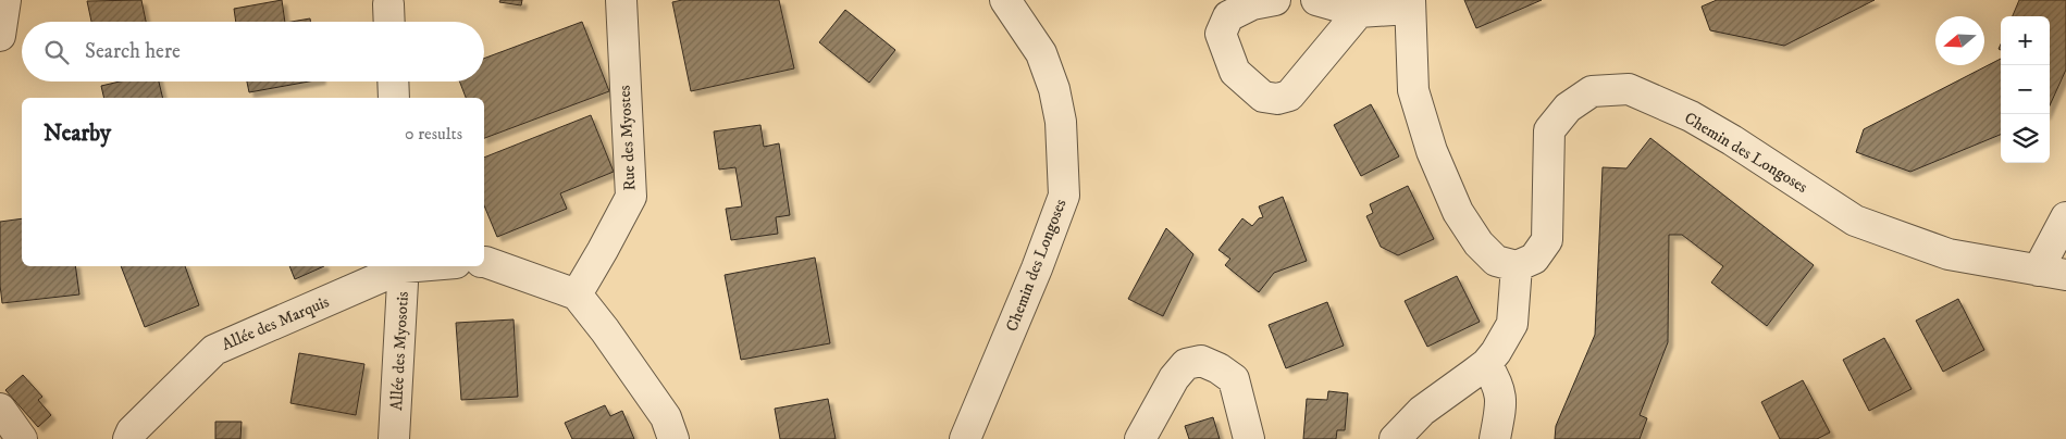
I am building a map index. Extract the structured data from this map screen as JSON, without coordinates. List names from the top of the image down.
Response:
{
  "streets": {
    "street": [
      "Rue des Myostes",
      "Chemin des Longoses",
      "Allée des Marquis",
      "Allée des Myosotis"
    ]
  },
  "north": "left",
  "page": {
    "map_buttons": ["+", "−"],
    "search": "Search here",
    "heading": ["Nearby", "0 results"]
  }
}
